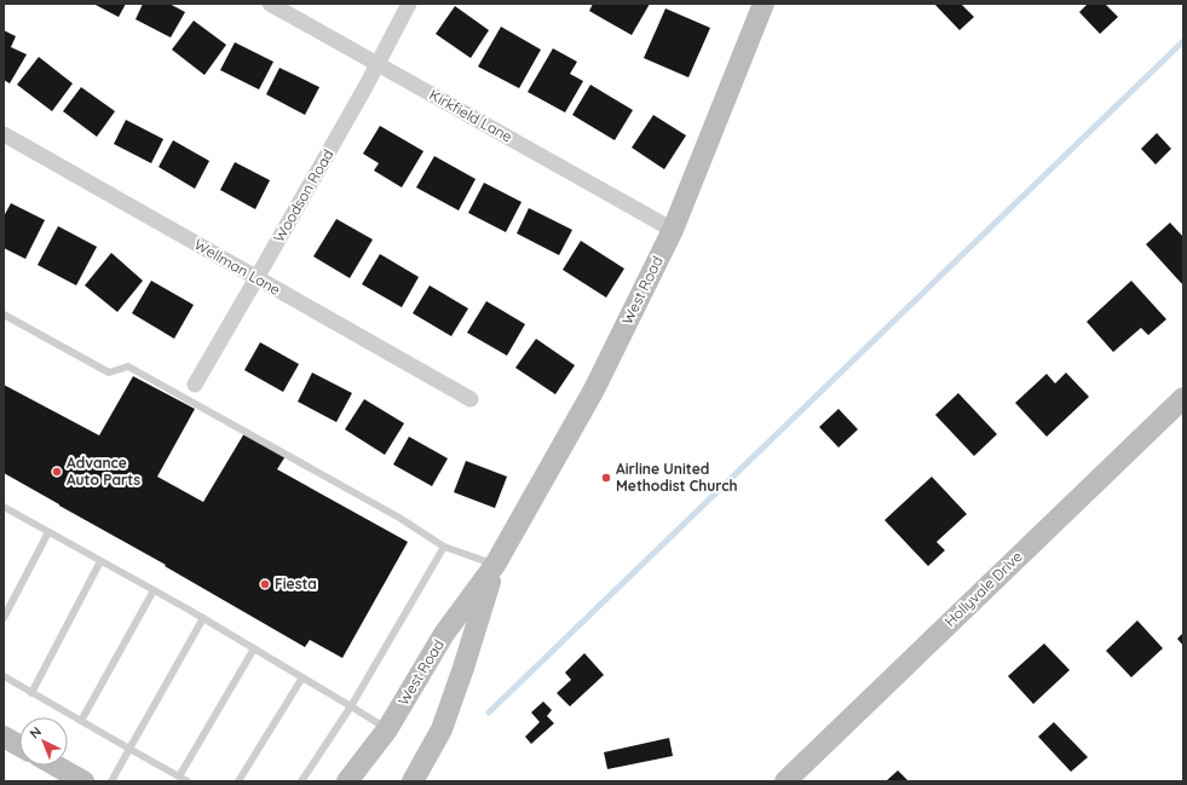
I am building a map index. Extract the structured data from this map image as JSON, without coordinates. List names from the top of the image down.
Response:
{
  "streets": {
    "street": [
      "Kirkfield Lane",
      "Woodson Road",
      "Wellman Lane",
      "West Road",
      "Hollyvale Drive"
    ]
  },
  "crossings": [
    ["Kirkfield Lane", "Woodson Road"],
    ["Kirkfield Lane", "West Road"],
    ["Woodson Road", "Wellman Lane"]
  ],
  "places": ["Advance Auto Parts", "Airline United Methodist Church", "Fiesta"],
  "north": "top left"
}
